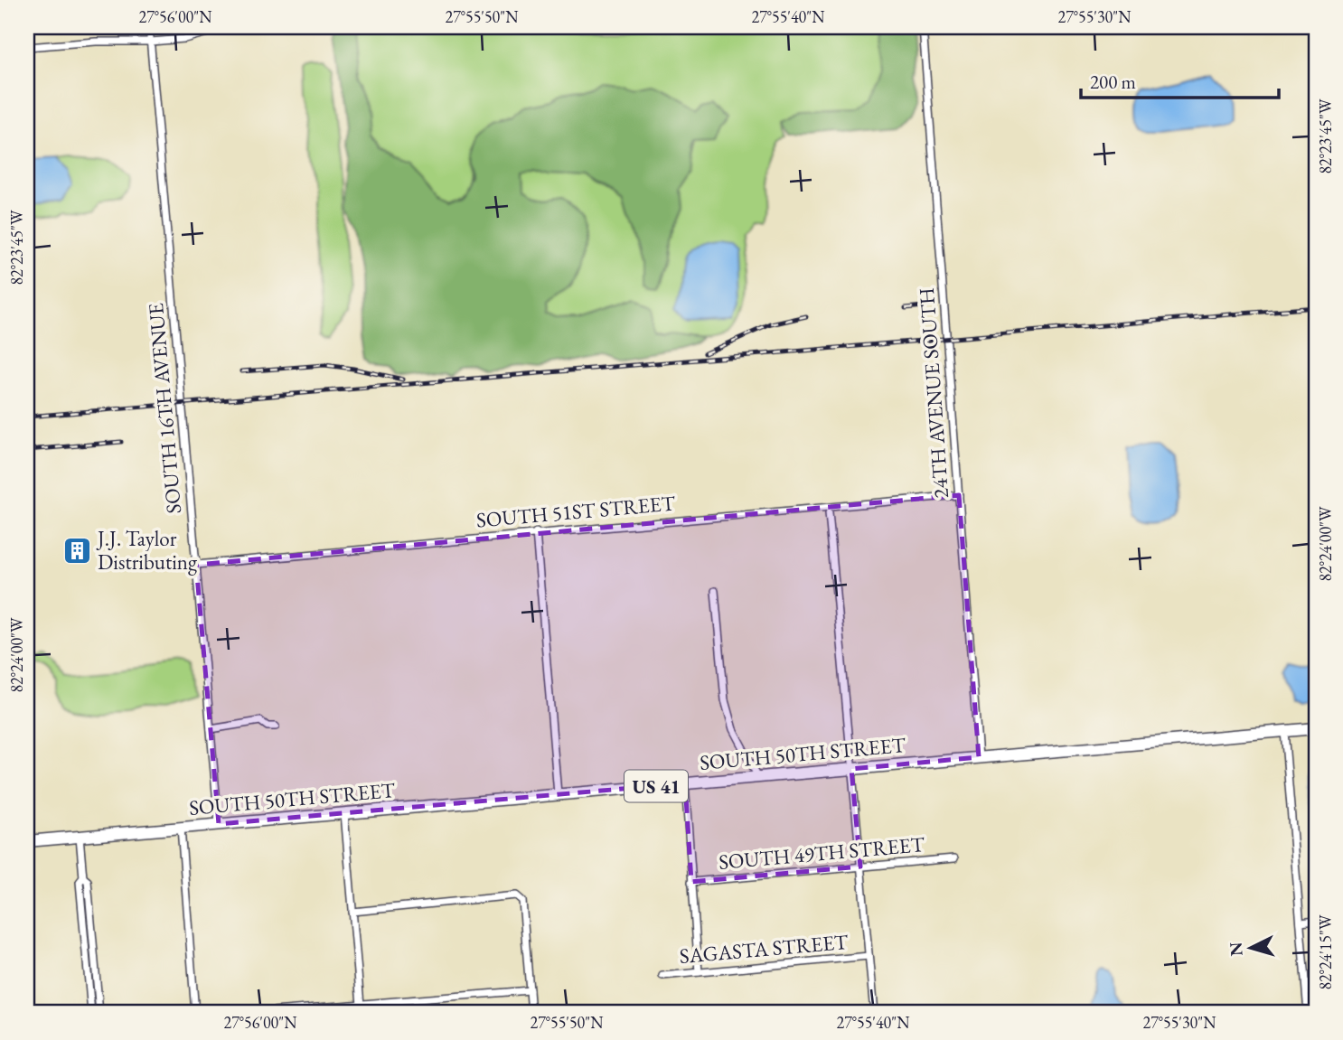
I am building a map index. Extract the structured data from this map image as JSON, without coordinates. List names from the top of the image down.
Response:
{
  "streets": {
    "main road": ["SOUTH 50TH STREET", "US 41"],
    "street": [
      "24TH AVENUE SOUTH",
      "SOUTH 16TH AVENUE",
      "SOUTH 51ST STREET",
      "SOUTH 49TH STREET",
      "SAGASTA STREET"
    ]
  },
  "crossings": [
    ["24TH AVENUE SOUTH", "SOUTH 51ST STREET"],
    ["24TH AVENUE SOUTH", "SOUTH 50TH STREET"],
    ["SOUTH 16TH AVENUE", "SOUTH 51ST STREET"],
    ["SOUTH 16TH AVENUE", "SOUTH 50TH STREET"]
  ],
  "places": {
    "building": ["J.J. Taylor Distributing"]
  },
  "scale_bar": "200 m",
  "north": "left",
  "coordinates": [
    "27°56'00\"N",
    "27°55'50\"N",
    "27°55'40\"N",
    "27°55'30\"N",
    "82°23'45\"W",
    "82°24'00\"W",
    "82°24'15\"W"
  ]
}
